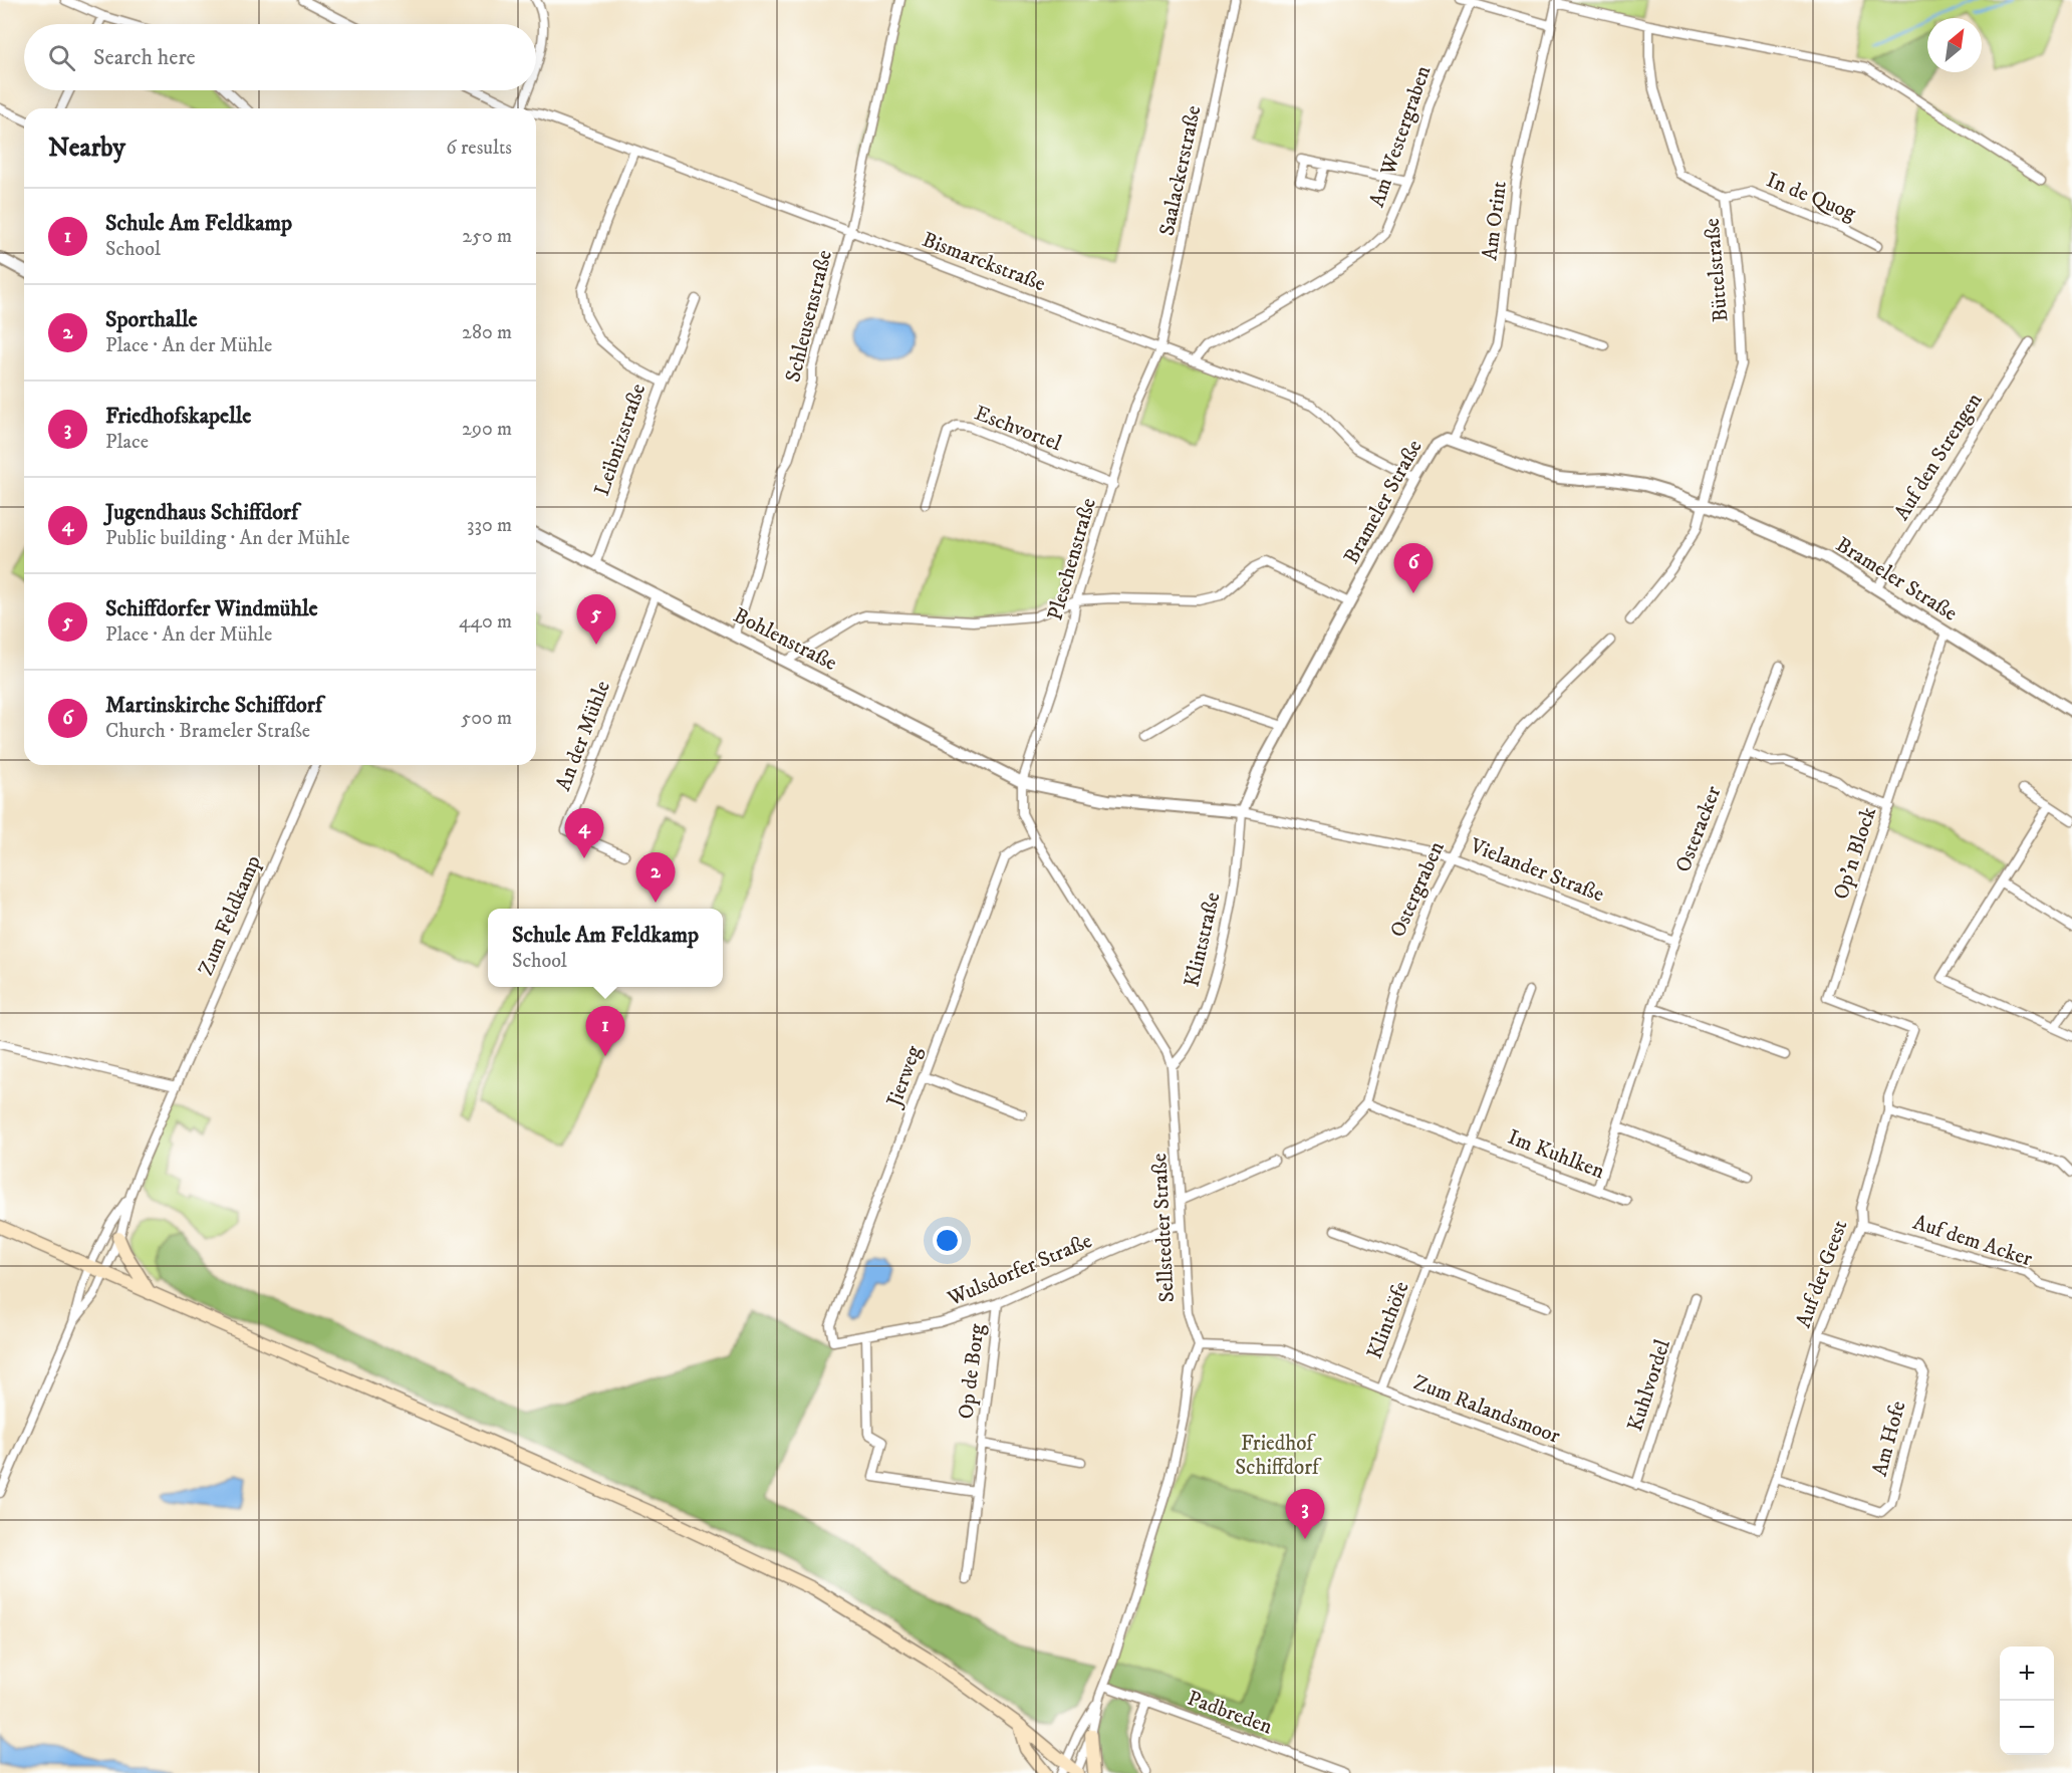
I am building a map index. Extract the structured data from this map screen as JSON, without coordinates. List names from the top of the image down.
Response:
{
  "streets": {
    "street": [
      "Am Westergraben",
      "Saalackerstraße",
      "In de Quog",
      "Am Orint",
      "Bismarckstraße",
      "Büttelstraße",
      "Schleusenstraße",
      "Eschvortel",
      "Leibnizstraße",
      "Auf den Strengen",
      "Brameler Straße",
      "Pleschenstraße",
      "Bohlenstraße",
      "An der Mühle",
      "Osteracker",
      "Op'n Block",
      "Vielander Straße",
      "Ostergraben",
      "Zum Feldkamp",
      "Klintstraße",
      "Jierweg",
      "Im Kuhlken",
      "Sellstedter Straße",
      "Auf dem Acker",
      "Wulsdorfer Straße",
      "Auf der Geest",
      "Klinthöfe",
      "Op de Borg",
      "Kuhlvordel",
      "Zum Ralandsmoor",
      "Am Hofe",
      "Padbreden"
    ]
  },
  "crossings": [
    ["Am Westergraben", "Bismarckstraße"],
    ["Saalackerstraße", "Bismarckstraße"],
    ["Saalackerstraße", "Pleschenstraße"],
    ["In de Quog", "Büttelstraße"],
    ["Am Orint", "Brameler Straße"],
    ["Bismarckstraße", "Schleusenstraße"],
    ["Bismarckstraße", "Leibnizstraße"],
    ["Bismarckstraße", "Brameler Straße"],
    ["Bismarckstraße", "Pleschenstraße"],
    ["Büttelstraße", "Brameler Straße"],
    ["Schleusenstraße", "Bohlenstraße"],
    ["Eschvortel", "Pleschenstraße"],
    ["Leibnizstraße", "Bohlenstraße"],
    ["Auf den Strengen", "Brameler Straße"],
    ["Brameler Straße", "Op'n Block"],
    ["Brameler Straße", "Vielander Straße"],
    ["Brameler Straße", "Klintstraße"],
    ["Pleschenstraße", "Bohlenstraße"],
    ["Pleschenstraße", "Sellstedter Straße"],
    ["Bohlenstraße", "An der Mühle"],
    ["Bohlenstraße", "Sellstedter Straße"],
    ["Osteracker", "Vielander Straße"],
    ["Osteracker", "Im Kuhlken"],
    ["Op'n Block", "Auf der Geest"],
    ["Vielander Straße", "Ostergraben"],
    ["Vielander Straße", "Klintstraße"],
    ["Ostergraben", "Im Kuhlken"],
    ["Klintstraße", "Sellstedter Straße"],
    ["Jierweg", "Sellstedter Straße"],
    ["Jierweg", "Wulsdorfer Straße"],
    ["Im Kuhlken", "Klinthöfe"],
    ["Sellstedter Straße", "Wulsdorfer Straße"],
    ["Sellstedter Straße", "Zum Ralandsmoor"],
    ["Auf dem Acker", "Auf der Geest"],
    ["Wulsdorfer Straße", "Op de Borg"],
    ["Auf der Geest", "Zum Ralandsmoor"],
    ["Auf der Geest", "Am Hofe"],
    ["Klinthöfe", "Zum Ralandsmoor"],
    ["Kuhlvordel", "Zum Ralandsmoor"]
  ],
  "parks": ["Friedhof Schiffdorf"],
  "north": "top right",
  "page": {
    "search": "Search here",
    "heading": ["Nearby", "6 results"],
    "list": [
      {
        "mark": "1",
        "name": "Schule Am Feldkamp",
        "note": "School",
        "value": "250 m"
      },
      {
        "mark": "2",
        "name": "Sporthalle",
        "note": "Place · An der Mühle",
        "value": "280 m"
      },
      {
        "mark": "3",
        "name": "Friedhofskapelle",
        "note": "Place",
        "value": "290 m"
      },
      {
        "mark": "4",
        "name": "Jugendhaus Schiffdorf",
        "note": "Public building · An der Mühle",
        "value": "330 m"
      },
      {
        "mark": "5",
        "name": "Schiffdorfer Windmühle",
        "note": "Place · An der Mühle",
        "value": "440 m"
      },
      {
        "mark": "6",
        "name": "Martinskirche Schiffdorf",
        "note": "Church · Brameler Straße",
        "value": "500 m"
      }
    ],
    "pins": [
      "6",
      "5",
      "4",
      "2",
      "1",
      "3"
    ],
    "popup": ["Schule Am Feldkamp", "School"],
    "map_buttons": ["+", "−"]
  }
}
